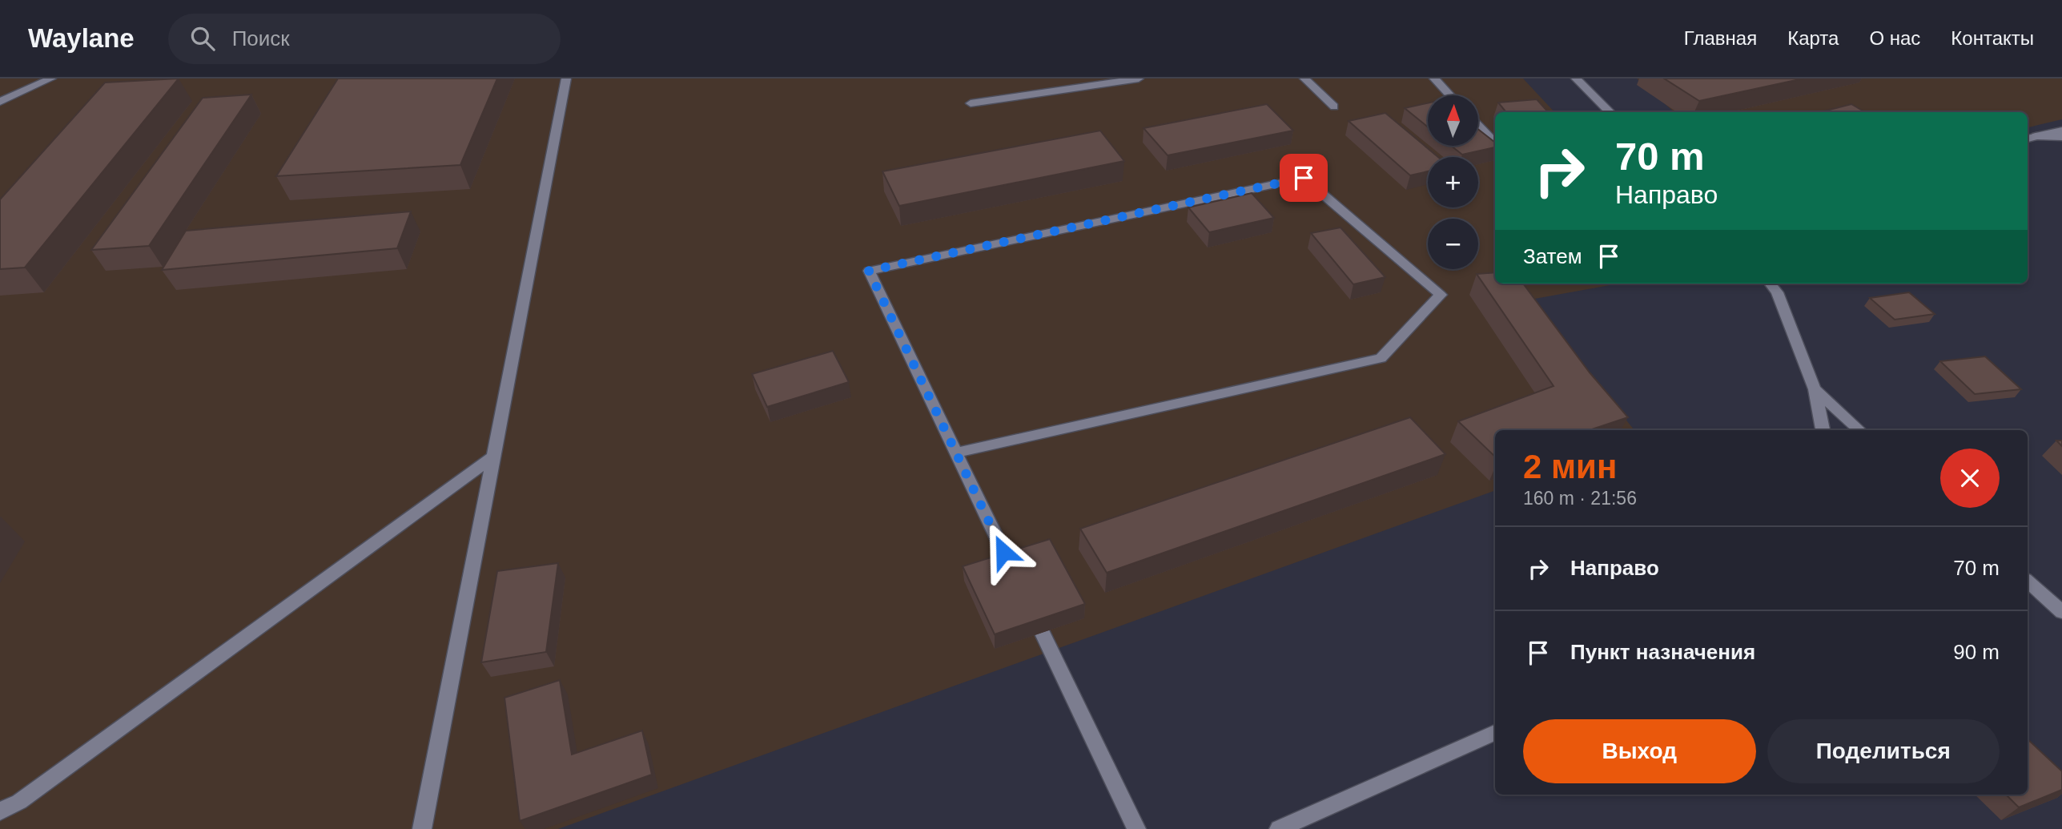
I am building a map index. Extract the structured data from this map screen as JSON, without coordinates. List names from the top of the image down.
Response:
{
  "north": "top",
  "page": {
    "header": "Waylane",
    "search": "Поиск",
    "nav": [
      "Главная",
      "Карта",
      "О нас",
      "Контакты"
    ],
    "map_buttons": ["+", "−"],
    "turn": ["70 m", "Направо"],
    "then": "Затем",
    "heading": ["2 мин", "160 m · 21:56"],
    "list": [
      {
        "name": "Направо",
        "value": "70 m"
      },
      {
        "name": "Пункт назначения",
        "value": "90 m"
      }
    ],
    "buttons": ["Выход", "Поделиться"]
  }
}
